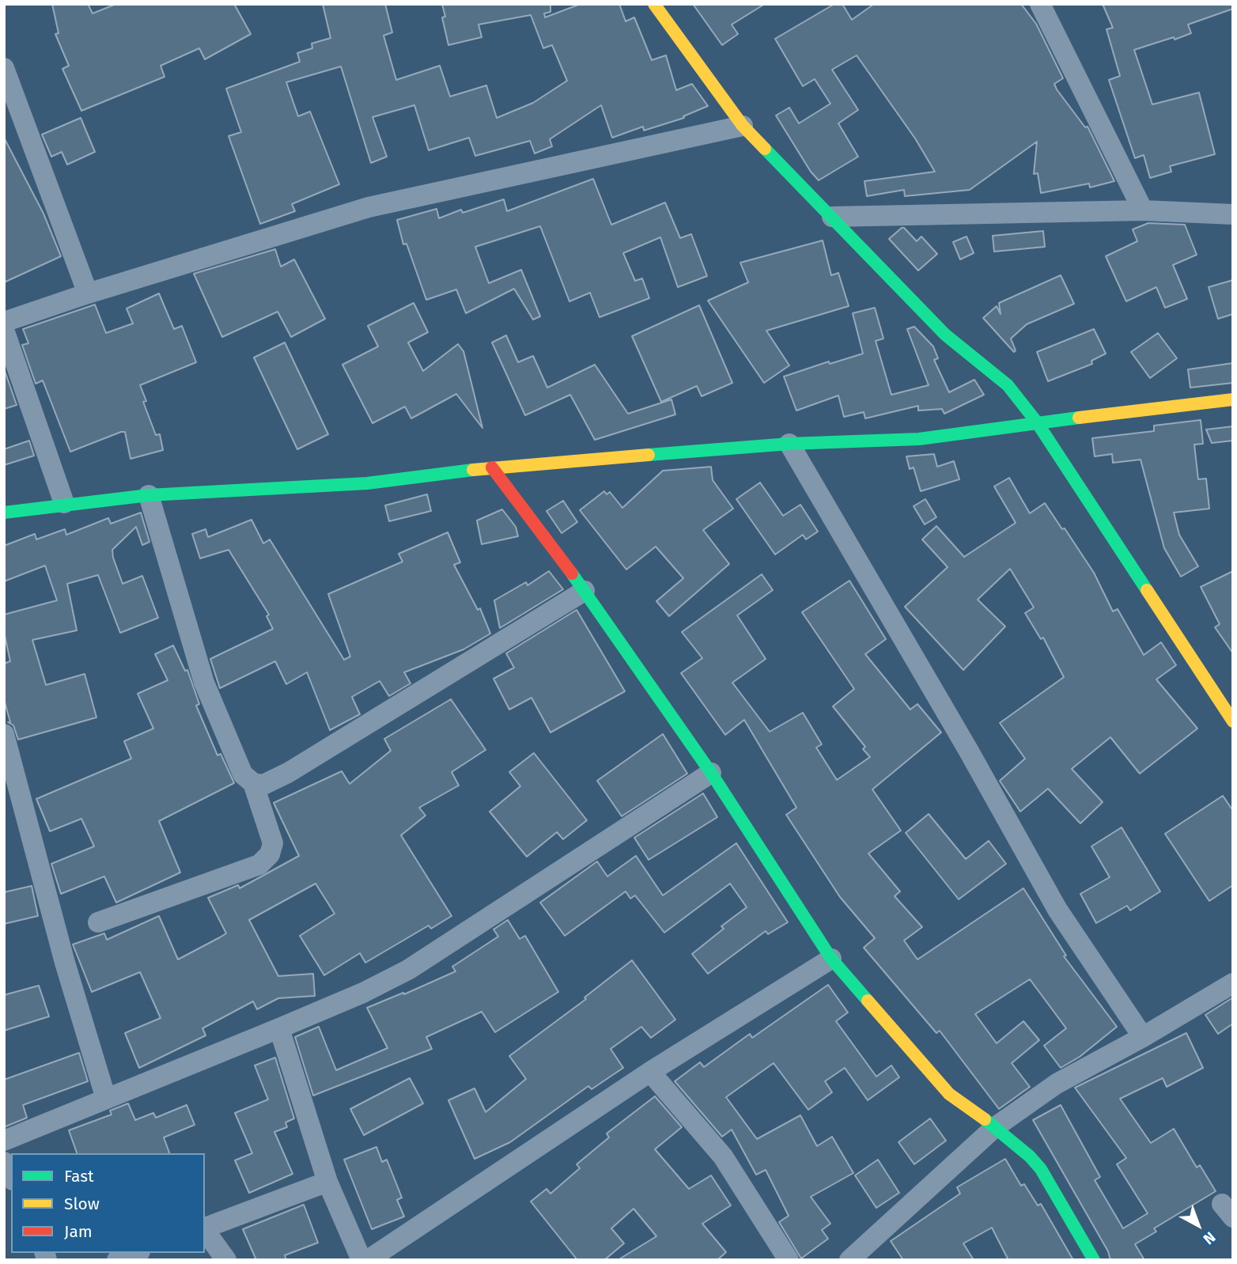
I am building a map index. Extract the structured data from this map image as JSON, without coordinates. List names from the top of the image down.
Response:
{
  "legend": ["Fast", "Slow", "Jam"],
  "north": "bottom right"
}
